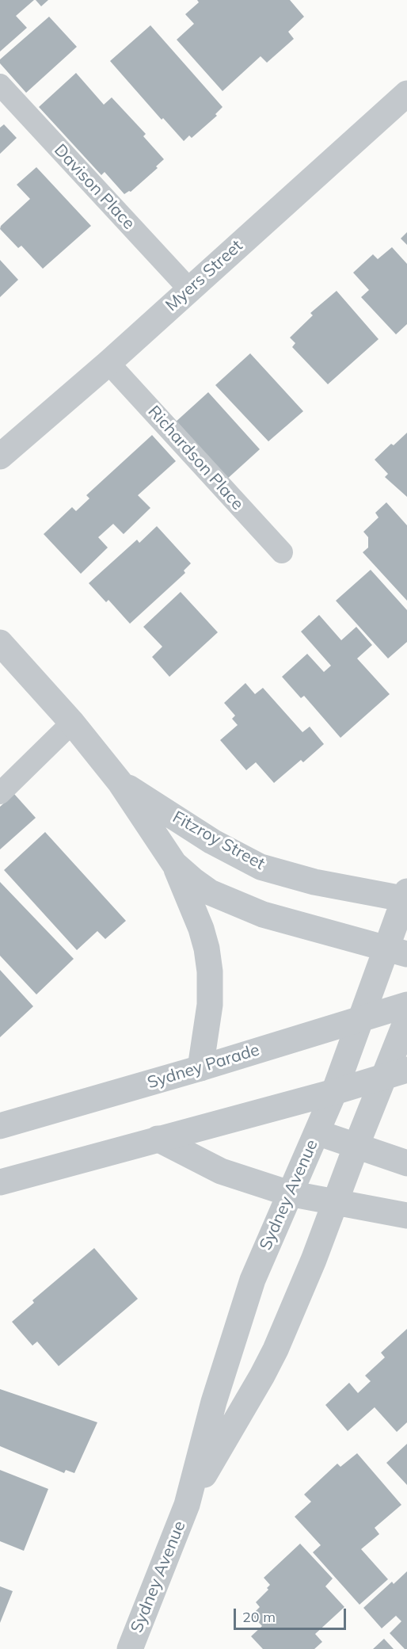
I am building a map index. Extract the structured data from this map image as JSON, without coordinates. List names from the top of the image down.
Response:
{
  "streets": {
    "street": [
      "Myers Street",
      "Fitzroy Street",
      "Sydney Parade",
      "Sydney Avenue"
    ],
    "lane": ["Davison Place", "Richardson Place"]
  },
  "crossings": [
    ["Davison Place", "Myers Street"],
    ["Myers Street", "Richardson Place"],
    ["Fitzroy Street", "Sydney Parade"],
    ["Fitzroy Street", "Sydney Avenue"],
    ["Sydney Parade", "Sydney Avenue"]
  ],
  "scale_bar": "20 m"
}
